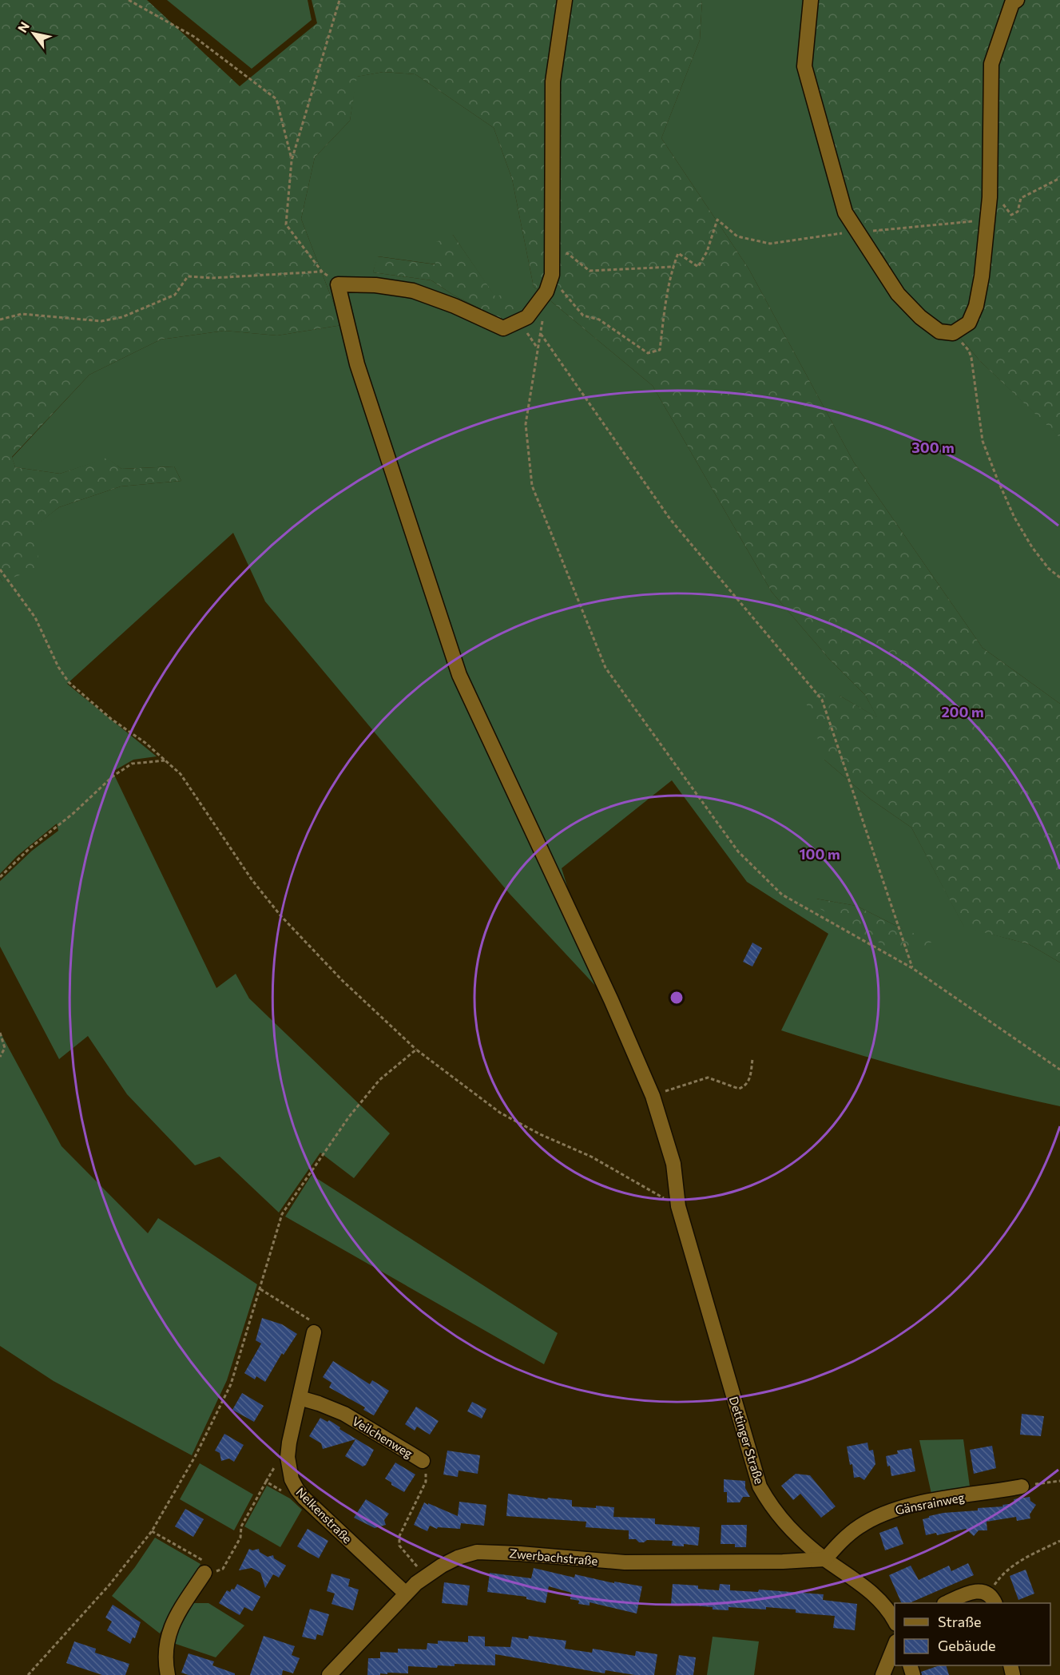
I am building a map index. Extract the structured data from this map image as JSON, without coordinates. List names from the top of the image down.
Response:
{
  "streets": {
    "street": [
      "Veilchenweg",
      "Dettinger Straße",
      "Gänsrainweg",
      "Nelkenstraße",
      "Zwerbachstraße"
    ]
  },
  "crossings": [
    ["Veilchenweg", "Nelkenstraße"],
    ["Veilchenweg", "Zwerbachstraße"],
    ["Dettinger Straße", "Gänsrainweg"],
    ["Dettinger Straße", "Zwerbachstraße"],
    ["Gänsrainweg", "Zwerbachstraße"],
    ["Nelkenstraße", "Zwerbachstraße"]
  ],
  "legend": ["Straße", "Gebäude"],
  "north": "top left",
  "rings": ["300 m", "200 m", "100 m"]
}
